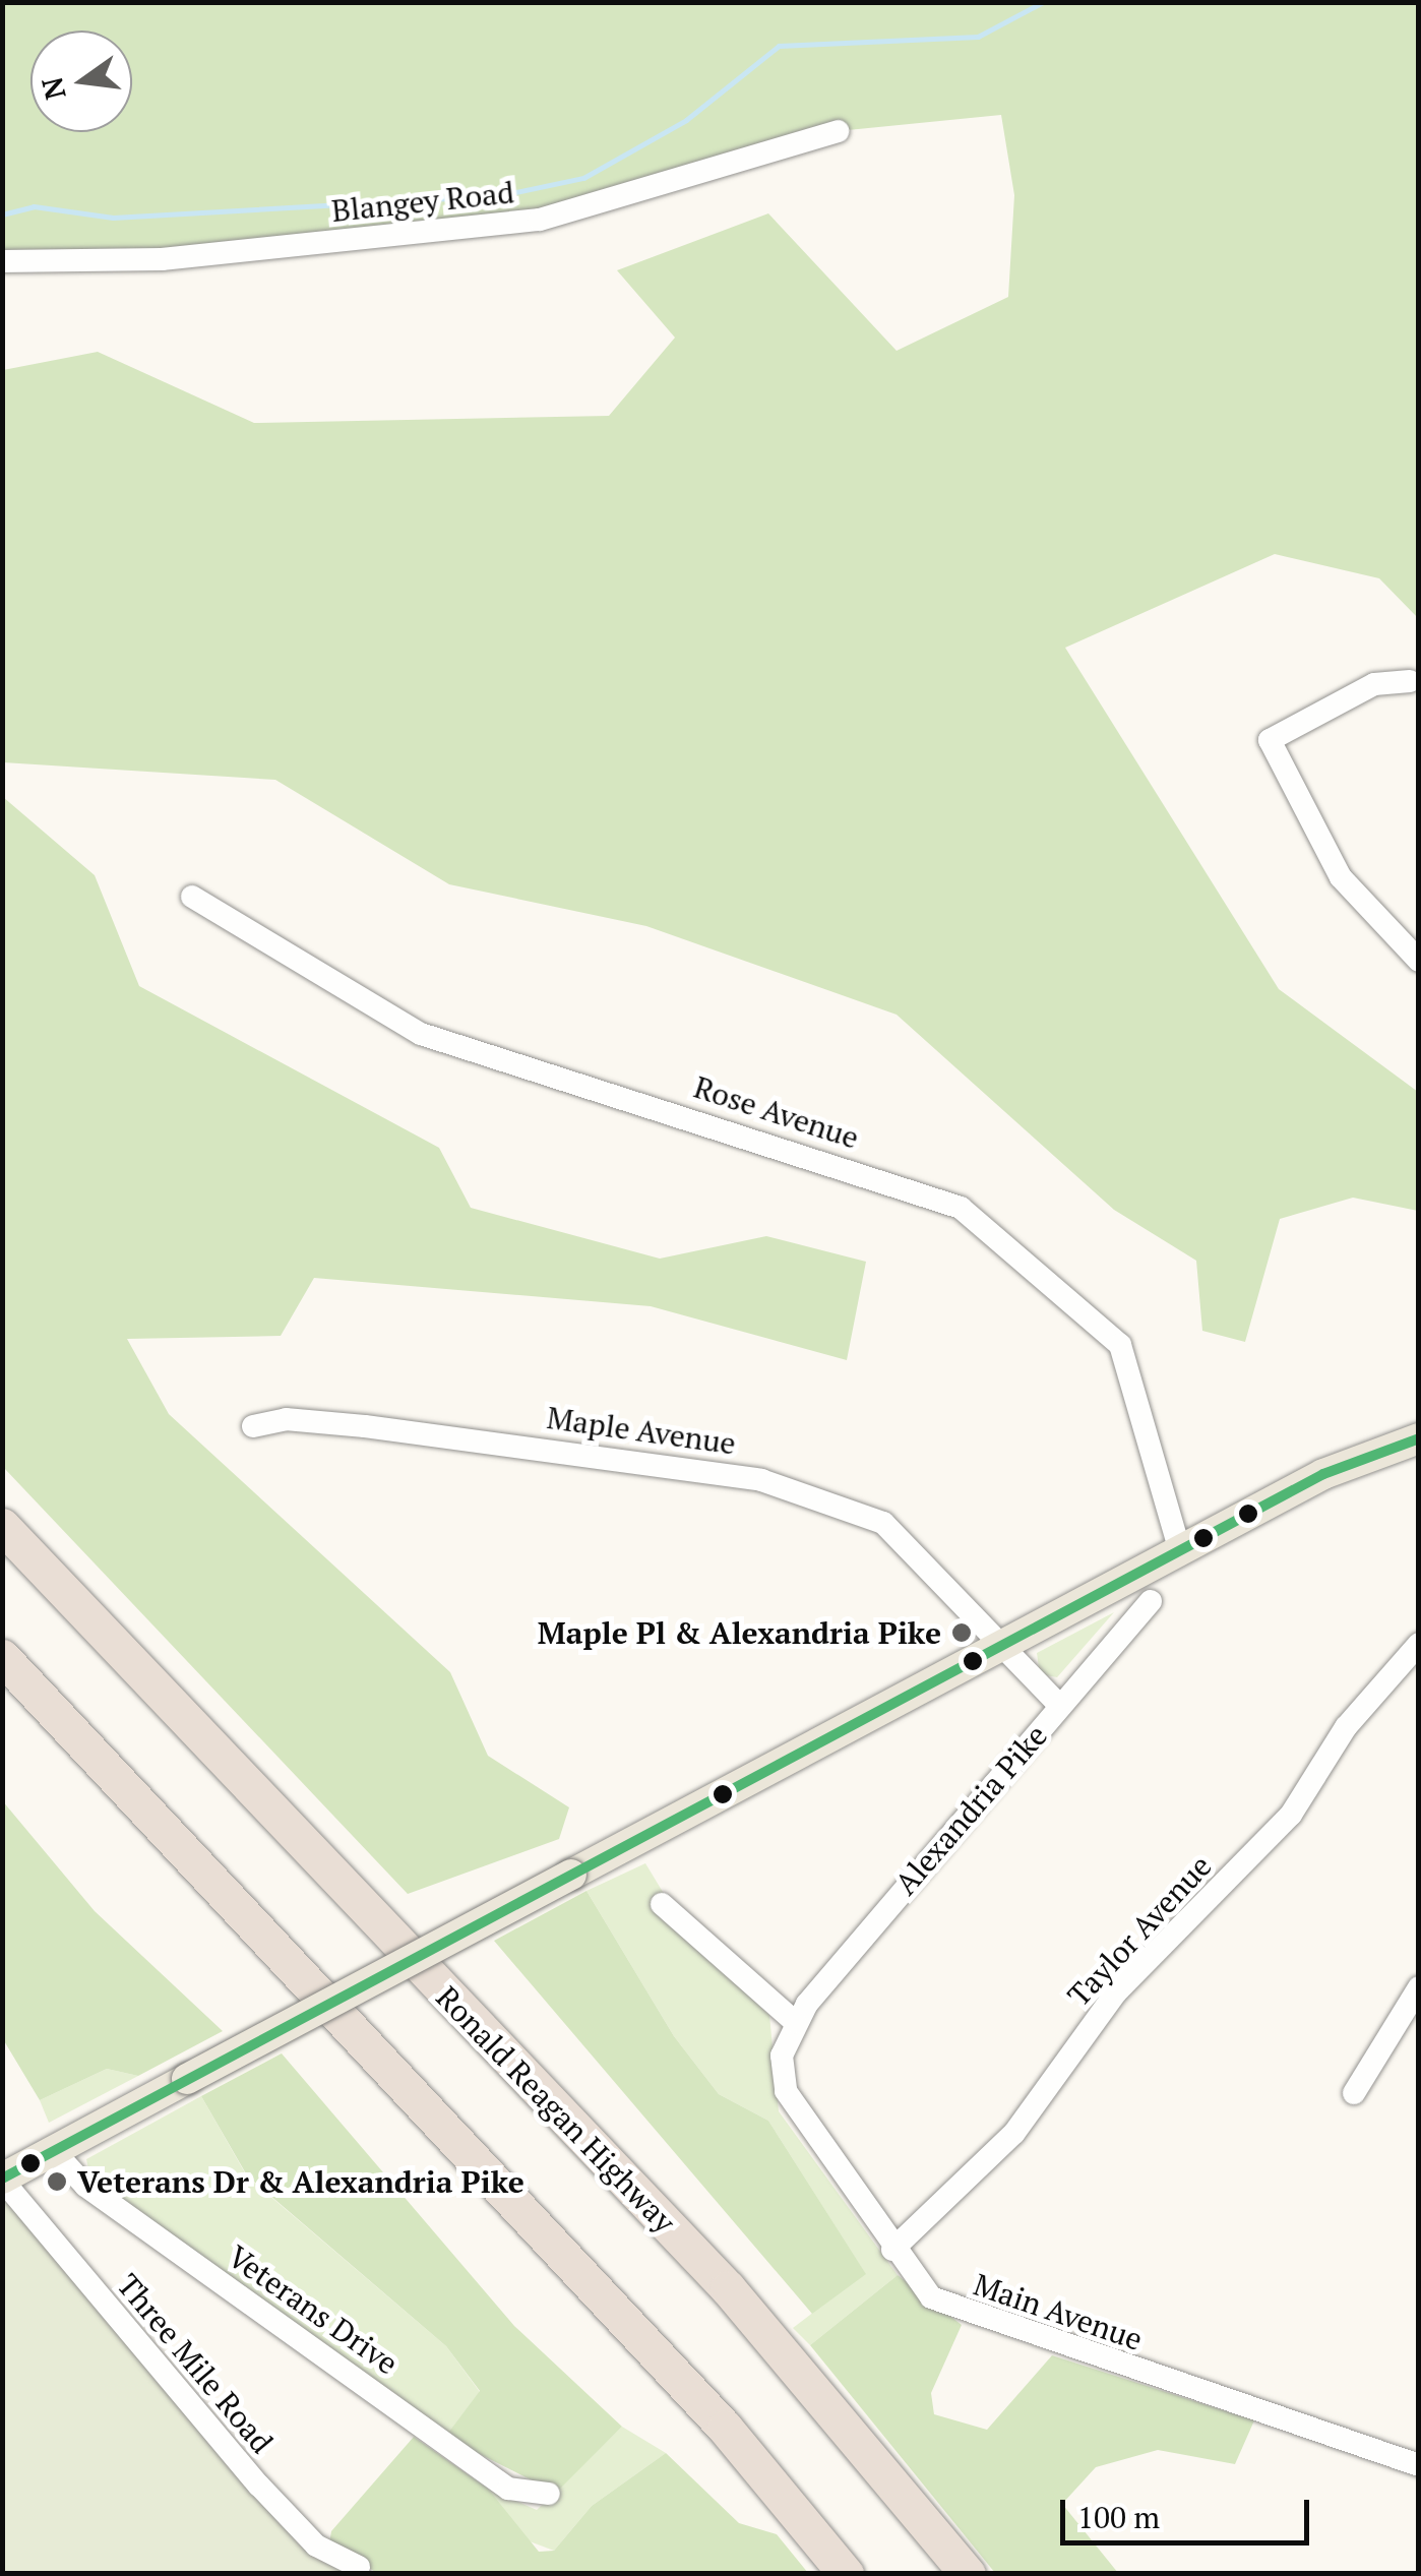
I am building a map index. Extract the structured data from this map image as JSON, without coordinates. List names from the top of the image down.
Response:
{
  "streets": {
    "highway": ["Ronald Reagan Highway"],
    "street": [
      "Blangey Road",
      "Rose Avenue",
      "Maple Avenue",
      "Alexandria Pike",
      "Taylor Avenue",
      "Veterans Drive",
      "Main Avenue",
      "Three Mile Road"
    ]
  },
  "crossings": [
    ["Maple Avenue", "Alexandria Pike"],
    ["Alexandria Pike", "Main Avenue"],
    ["Taylor Avenue", "Main Avenue"]
  ],
  "places": ["Maple Pl & Alexandria Pike", "Veterans Dr & Alexandria Pike"],
  "scale_bar": "100 m",
  "north": "left"
}
